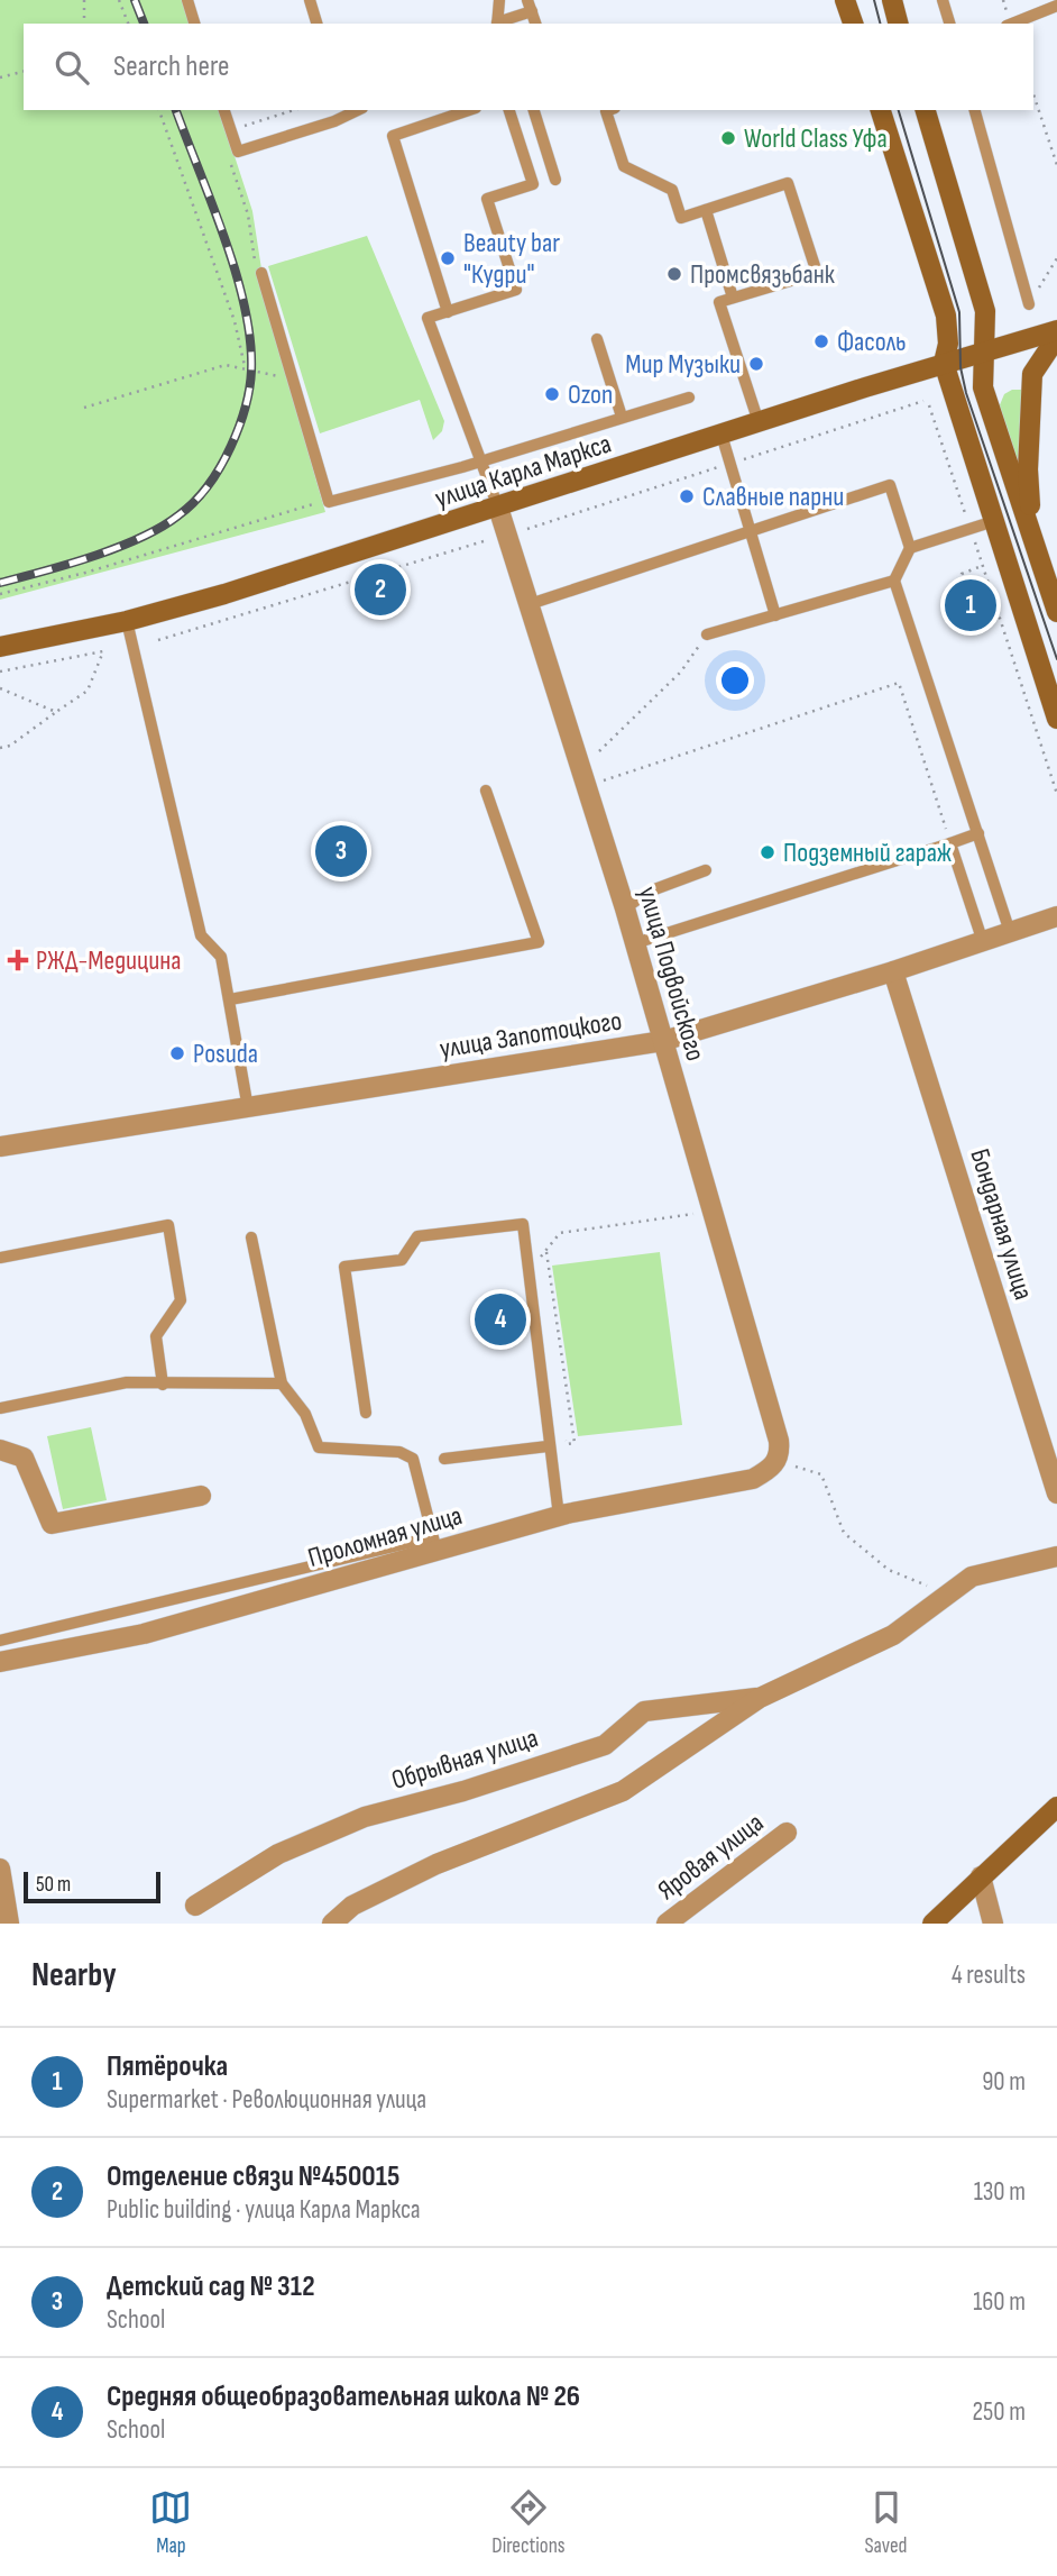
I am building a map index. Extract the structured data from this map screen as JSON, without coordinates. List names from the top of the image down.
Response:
{
  "streets": {
    "street": [
      "улица Карла Маркса",
      "улица Подвойского",
      "улица Запотоцкого",
      "Бондарная улица",
      "Проломная улица",
      "Обрывная улица",
      "Яровая улица"
    ]
  },
  "crossings": [
    ["улица Карла Маркса", "улица Подвойского"],
    ["улица Подвойского", "улица Запотоцкого"],
    ["улица Подвойского", "Проломная улица"],
    ["улица Запотоцкого", "Бондарная улица"]
  ],
  "places": {
    "other": [
      "World Class Уфа",
      "Beauty bar \"Кудри\"",
      "Промсвязьбанк",
      "Фасоль",
      "Мир Музыки",
      "Ozon",
      "Славные парни",
      "Подземный гараж",
      "Posuda"
    ],
    "health": ["РЖД-Медицина"]
  },
  "scale_bar": "50 m",
  "page": {
    "search": "Search here",
    "pins": [
      "2",
      "1",
      "3",
      "4"
    ],
    "scale": "50 m",
    "heading": ["Nearby", "4 results"],
    "list": [
      {
        "mark": "1",
        "name": "Пятёрочка",
        "note": "Supermarket · Революционная улица",
        "value": "90 m"
      },
      {
        "mark": "2",
        "name": "Отделение связи №450015",
        "note": "Public building · улица Карла Маркса",
        "value": "130 m"
      },
      {
        "mark": "3",
        "name": "Детский сад № 312",
        "note": "School",
        "value": "160 m"
      },
      {
        "mark": "4",
        "name": "Средняя общеобразовательная школа № 26",
        "note": "School",
        "value": "250 m"
      }
    ],
    "nav": ["Map", "Directions", "Saved"]
  }
}
